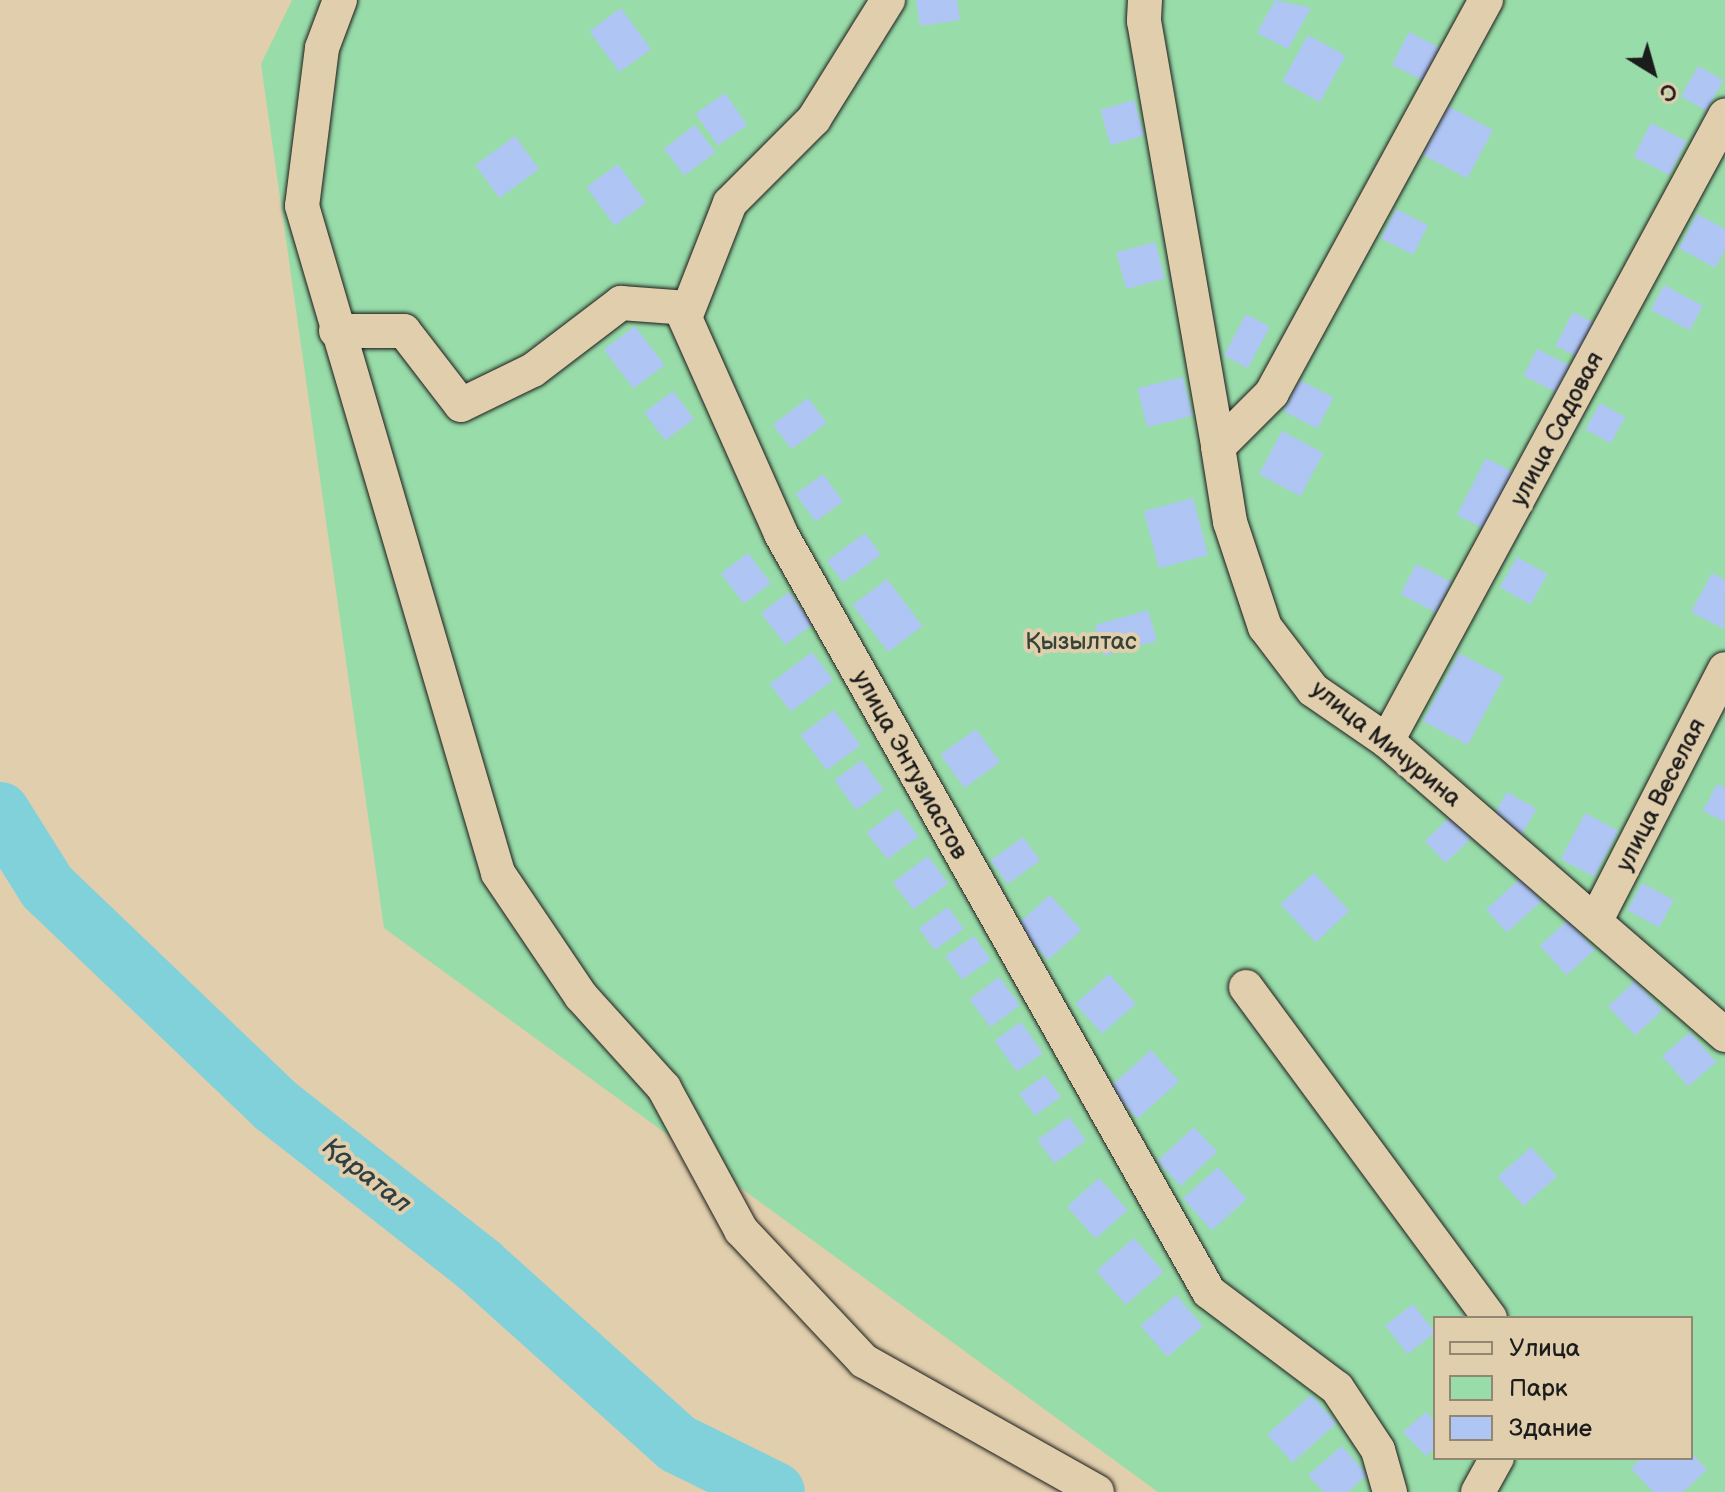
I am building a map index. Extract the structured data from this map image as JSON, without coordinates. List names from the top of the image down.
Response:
{
  "streets": {
    "street": [
      "улица Садовая",
      "улица Мичурина",
      "улица Энтузиастов",
      "улица Веселая"
    ]
  },
  "crossings": [
    ["улица Садовая", "улица Мичурина"],
    ["улица Мичурина", "улица Веселая"]
  ],
  "water": ["Қаратал"],
  "parks": ["Қызылтас"],
  "legend": ["Улица", "Парк", "Здание"],
  "north": "bottom right"
}
